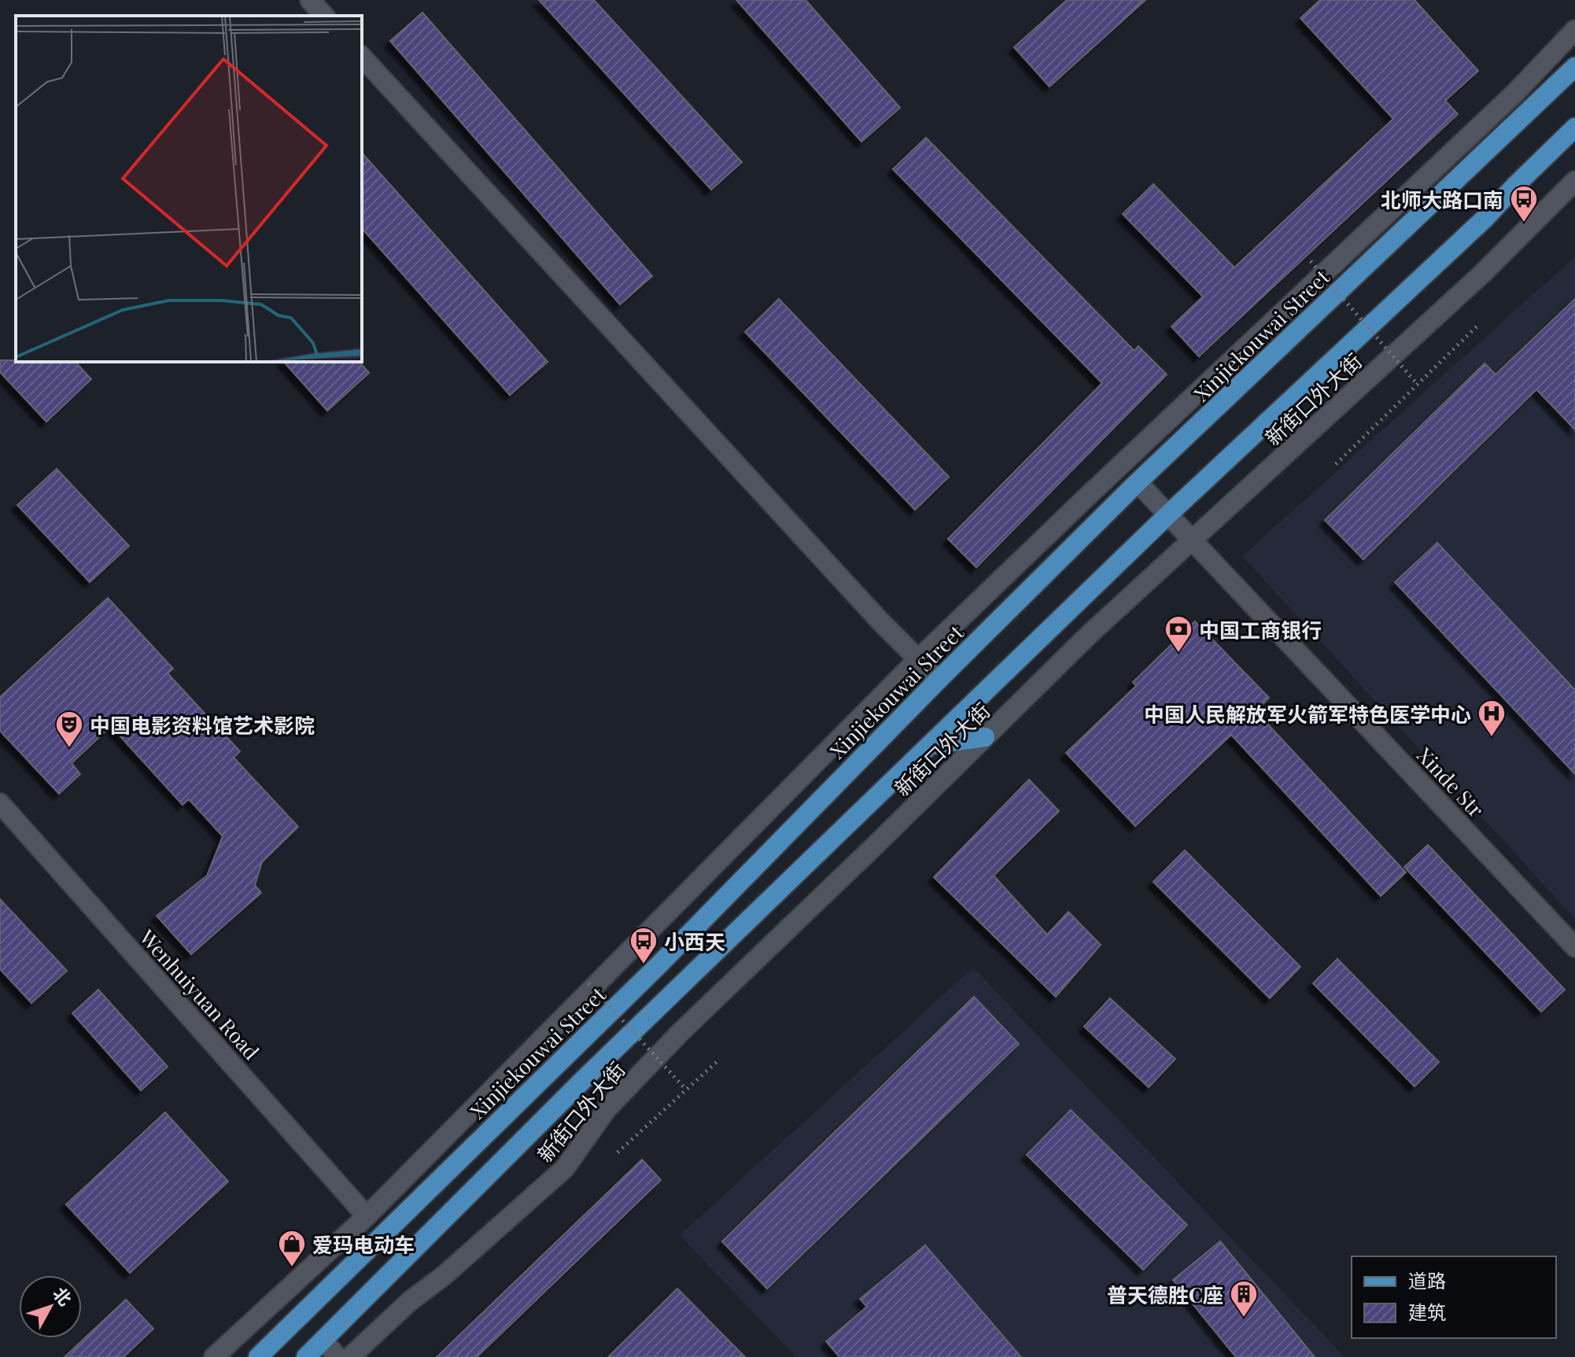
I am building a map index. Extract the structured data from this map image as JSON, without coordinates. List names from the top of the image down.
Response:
{
  "streets": {
    "main road": ["Xinjiekouwai Street"],
    "street": ["新街口外大街", "Xinde Str", "Wenhuiyuan Road"]
  },
  "crossings": [
    ["Xinjiekouwai Street", "Xinde Str"],
    ["Xinjiekouwai Street", "Wenhuiyuan Road"],
    ["新街口外大街", "Xinde Str"]
  ],
  "places": {
    "bus stop": ["北师大路口南", "小西天"],
    "bank": ["中国工商银行"],
    "hospital": ["中国人民解放军火箭军特色医学中心"],
    "theatre": ["中国电影资料馆艺术影院"],
    "shop": ["爱玛电动车"],
    "building": ["普天德胜C座"]
  },
  "legend": ["道路", "建筑"],
  "north": "top right"
}
